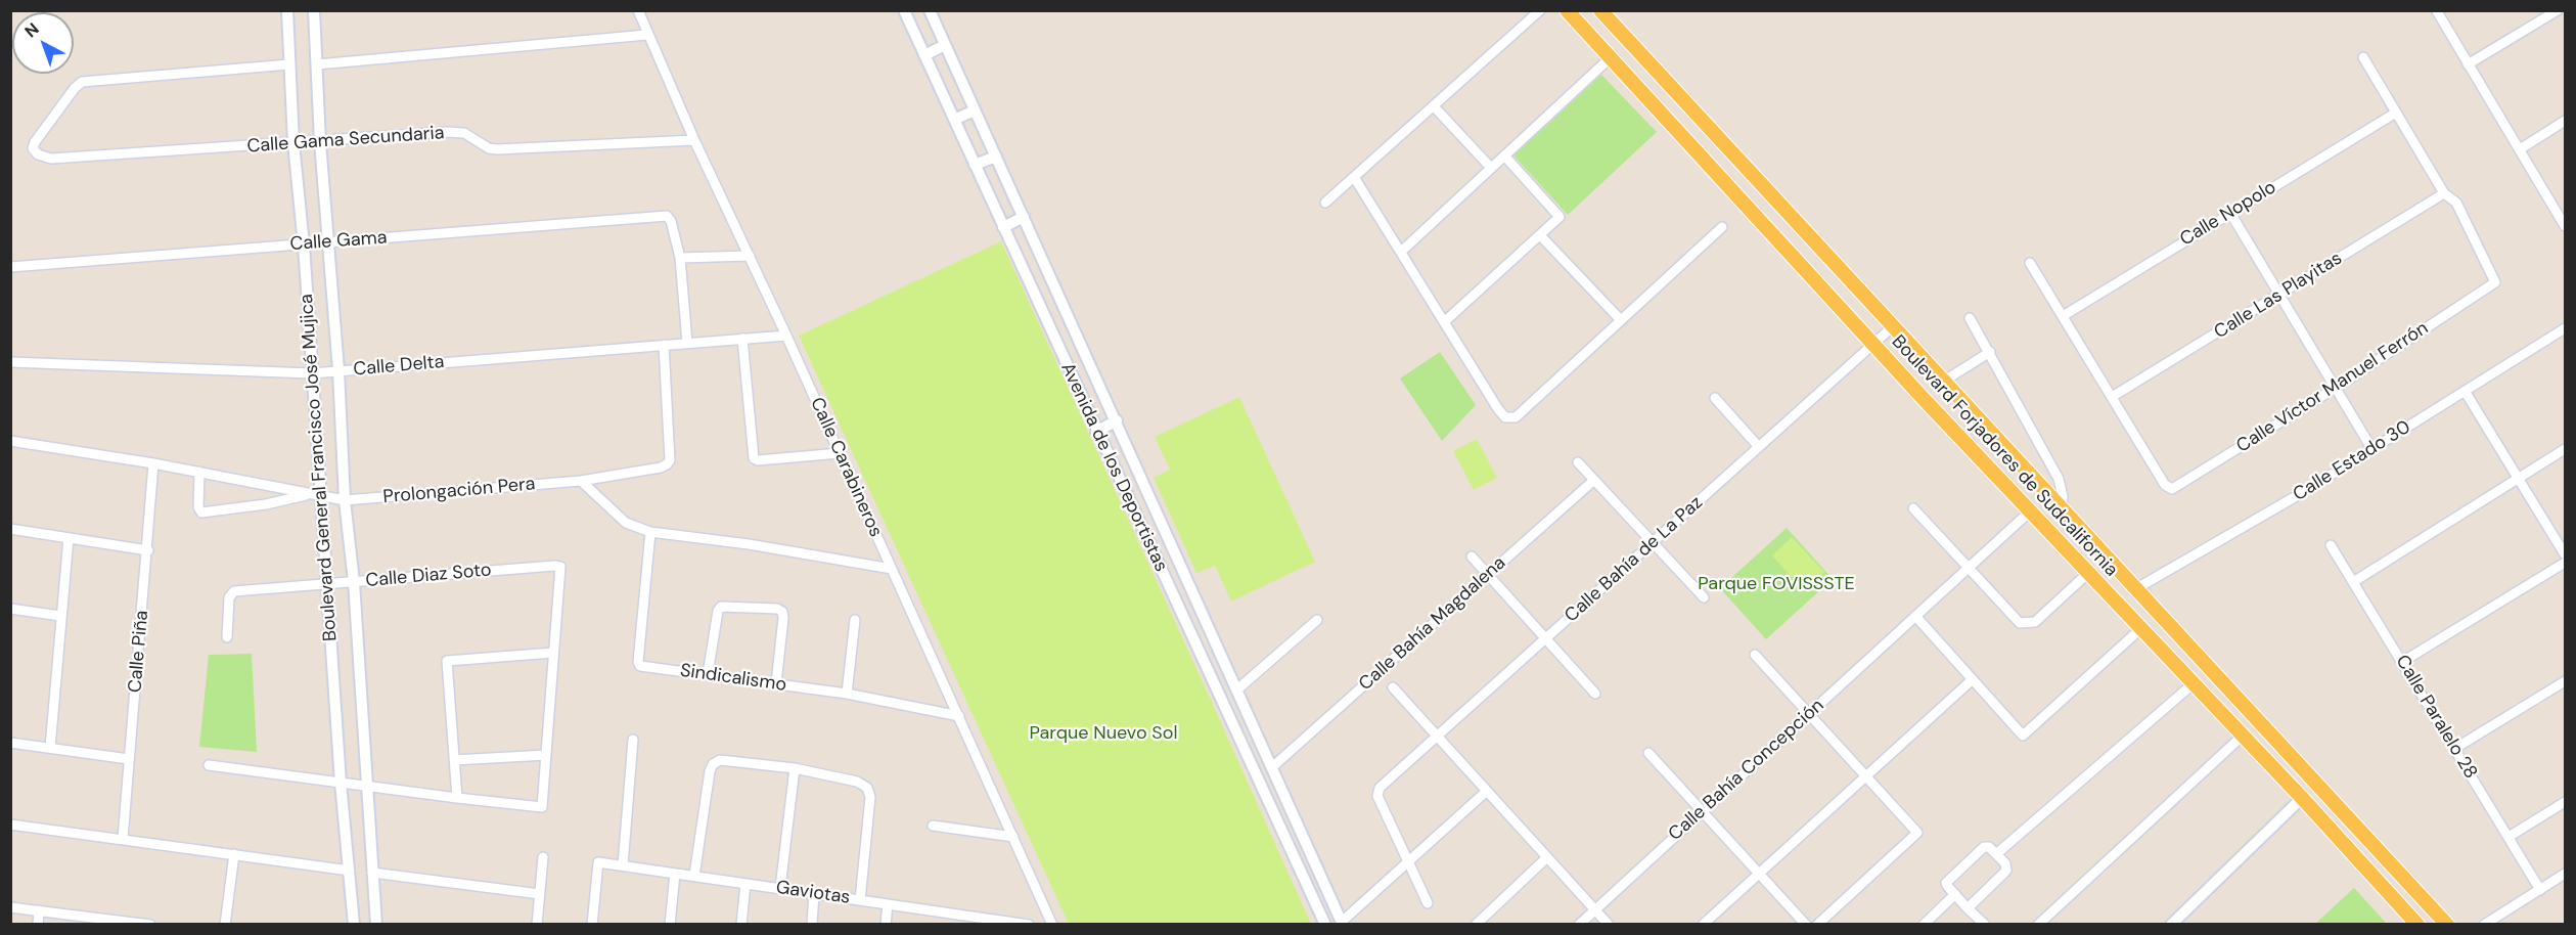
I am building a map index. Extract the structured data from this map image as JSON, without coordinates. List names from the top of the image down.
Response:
{
  "streets": {
    "main road": ["Boulevard Forjadores de Sudcalifornia"],
    "street": [
      "Calle Gama Secundaria",
      "Calle Nopolo",
      "Calle Gama",
      "Calle Las Playitas",
      "Calle Delta",
      "Calle Víctor Manuel Ferrón",
      "Calle Estado 30",
      "Boulevard General Francisco José Mujica",
      "Calle Carabineros",
      "Avenida de los Deportistas",
      "Prolongación Pera",
      "Calle Bahía de La Paz",
      "Calle Diaz Soto",
      "Calle Bahía Magdalena",
      "Calle Piña",
      "Sindicalismo",
      "Calle Paralelo 28",
      "Calle Bahía Concepción",
      "Gaviotas"
    ]
  },
  "crossings": [
    ["Calle Gama Secundaria", "Boulevard General Francisco José Mujica"],
    ["Calle Gama Secundaria", "Calle Carabineros"],
    ["Calle Gama", "Boulevard General Francisco José Mujica"],
    ["Calle Las Playitas", "Calle Víctor Manuel Ferrón"],
    ["Calle Delta", "Boulevard General Francisco José Mujica"],
    ["Calle Delta", "Calle Carabineros"],
    ["Calle Delta", "Prolongación Pera"],
    ["Boulevard Forjadores de Sudcalifornia", "Calle Estado 30"],
    ["Boulevard Forjadores de Sudcalifornia", "Calle Bahía de La Paz"],
    ["Boulevard Forjadores de Sudcalifornia", "Calle Bahía Concepción"],
    ["Boulevard General Francisco José Mujica", "Prolongación Pera"],
    ["Boulevard General Francisco José Mujica", "Calle Diaz Soto"],
    ["Calle Carabineros", "Sindicalismo"],
    ["Avenida de los Deportistas", "Calle Bahía Magdalena"],
    ["Prolongación Pera", "Calle Piña"]
  ],
  "parks": ["Parque FOVISSSTE", "Parque Nuevo Sol"],
  "north": "top left"
}
